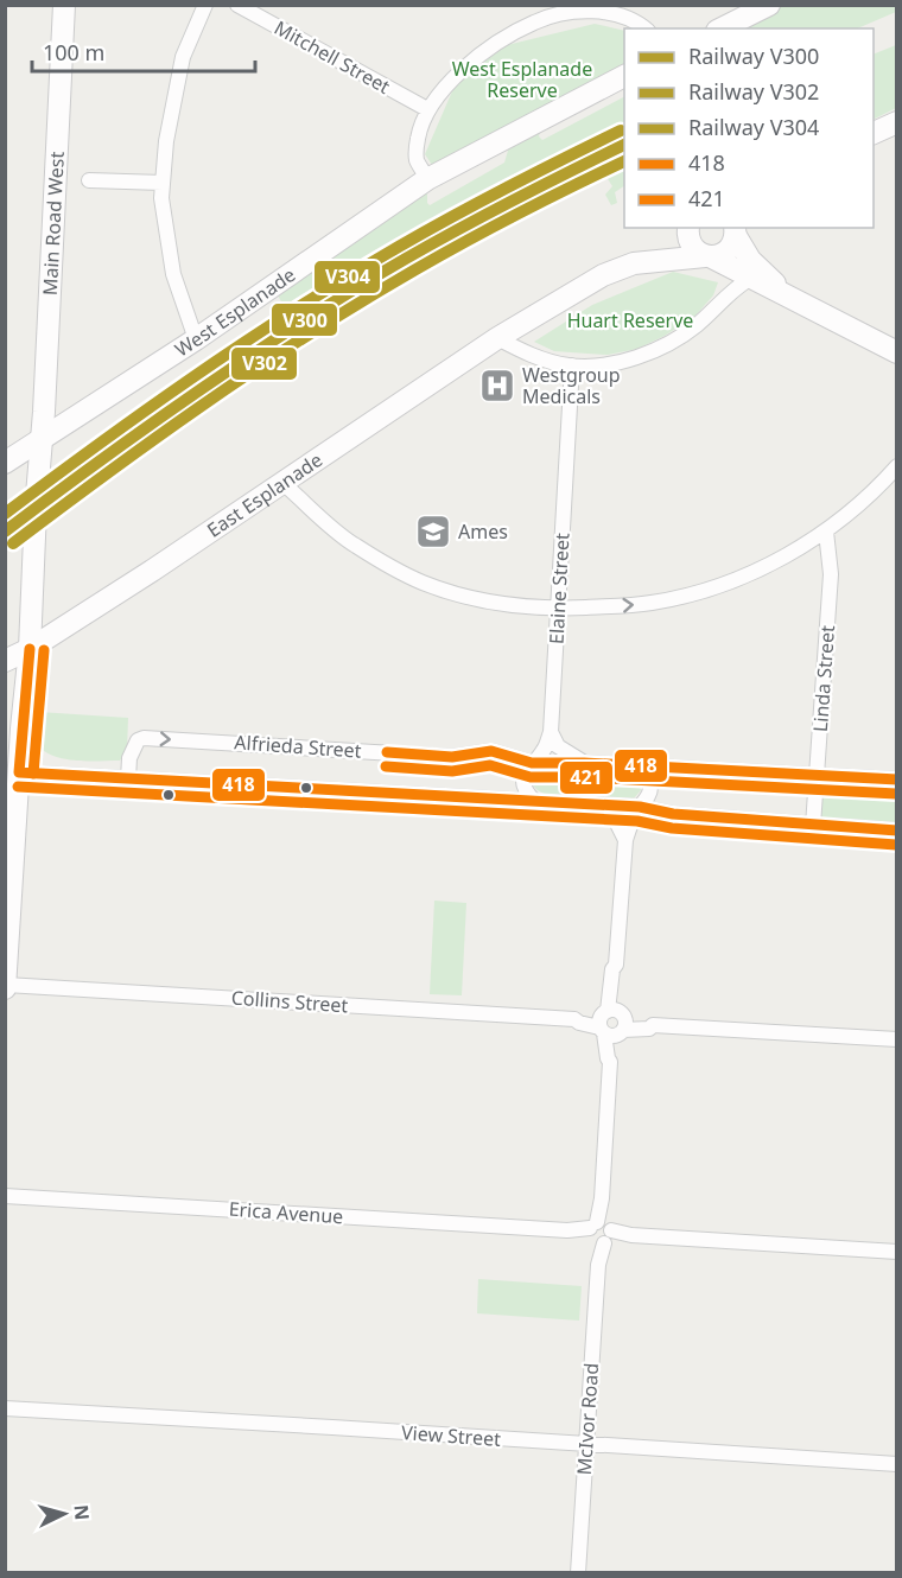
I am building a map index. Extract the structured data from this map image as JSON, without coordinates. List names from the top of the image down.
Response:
{
  "streets": {
    "street": [
      "Mitchell Street",
      "Main Road West",
      "West Esplanade",
      "East Esplanade",
      "Elaine Street",
      "Linda Street",
      "Alfrieda Street",
      "Collins Street",
      "Erica Avenue",
      "McIvor Road",
      "View Street"
    ]
  },
  "crossings": [
    ["Main Road West", "West Esplanade"],
    ["Main Road West", "East Esplanade"],
    ["Main Road West", "Alfrieda Street"],
    ["Main Road West", "Collins Street"],
    ["Elaine Street", "Alfrieda Street"],
    ["Linda Street", "Alfrieda Street"],
    ["Alfrieda Street", "McIvor Road"],
    ["Collins Street", "McIvor Road"],
    ["Erica Avenue", "McIvor Road"],
    ["McIvor Road", "View Street"]
  ],
  "parks": ["West Esplanade Reserve", "Huart Reserve"],
  "places": {
    "hospital": ["Westgroup Medicals"],
    "school or university": ["Ames"]
  },
  "lines": [
    "rail line V304",
    "rail line V300",
    "rail line V302",
    "transit line 418",
    "transit line 421"
  ],
  "legend": [
    "Railway V300",
    "Railway V302",
    "Railway V304",
    "418",
    "421"
  ],
  "scale_bar": "100 m",
  "north": "right"
}
